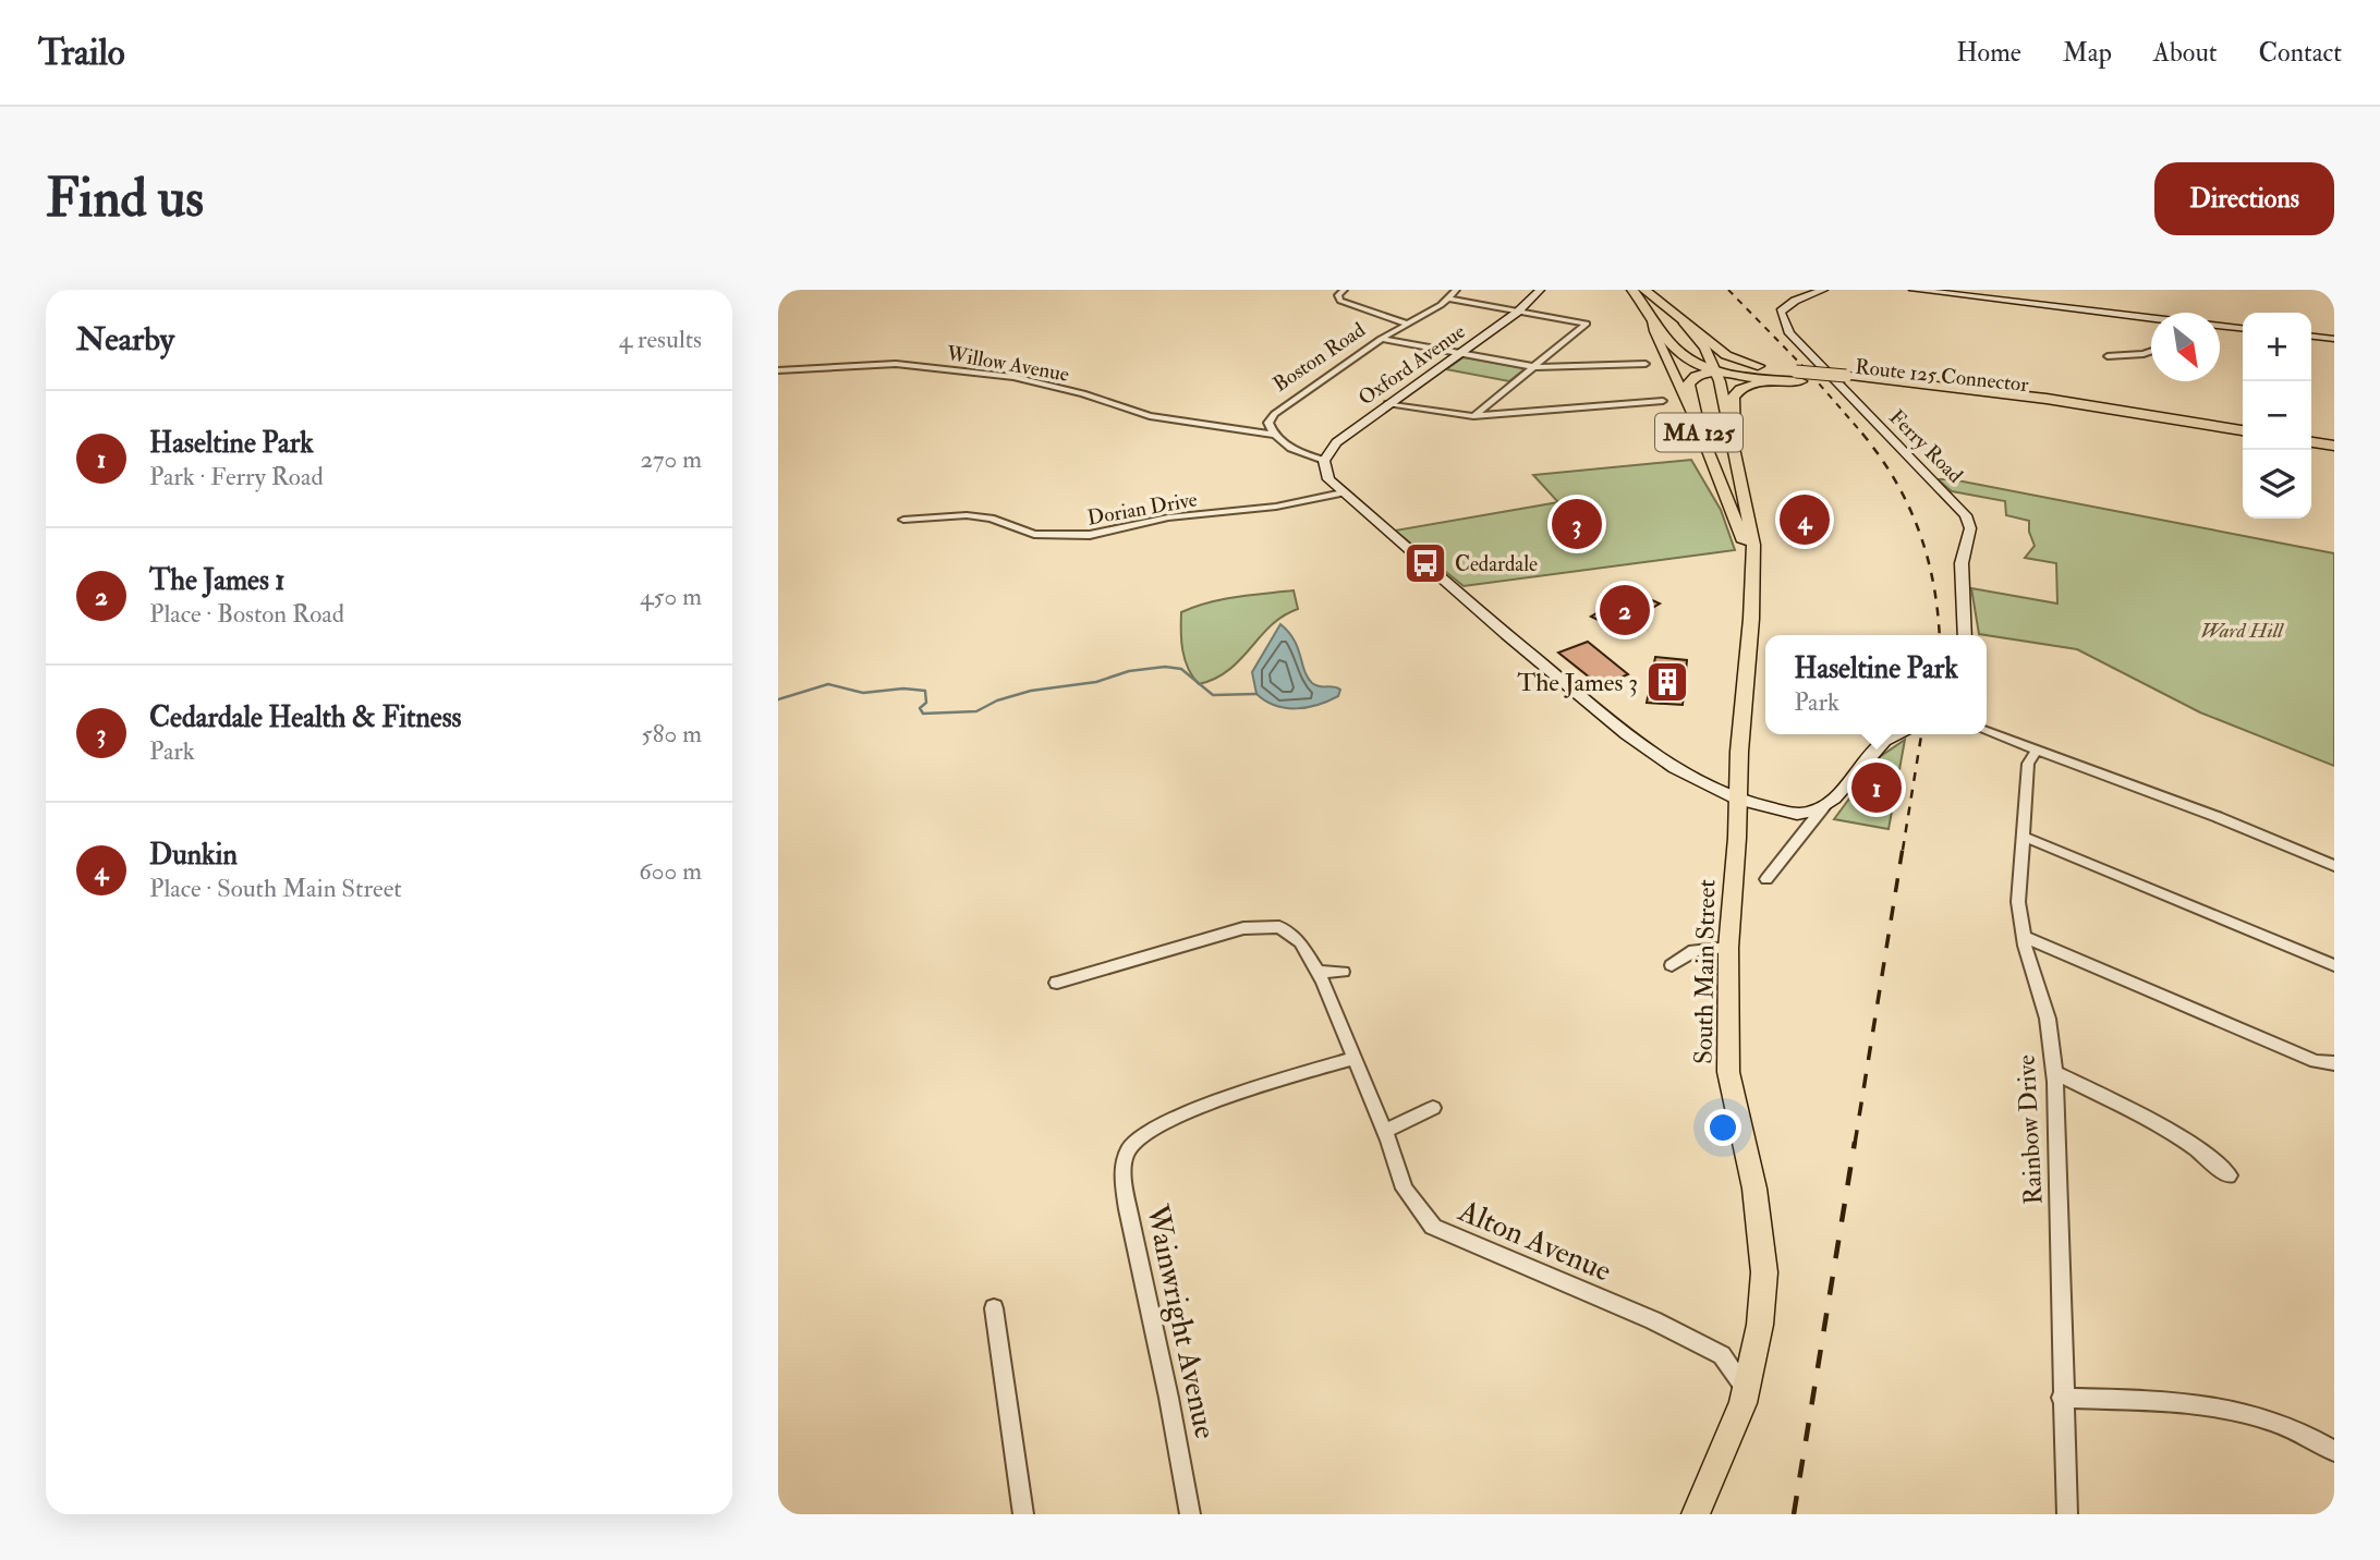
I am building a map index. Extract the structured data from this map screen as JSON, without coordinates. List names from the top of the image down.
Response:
{
  "streets": {
    "highway": ["Route 125 Connector", "MA 125", "South Main Street"],
    "street": [
      "Boston Road",
      "Willow Avenue",
      "Oxford Avenue",
      "Ferry Road",
      "Dorian Drive",
      "Rainbow Drive",
      "Alton Avenue",
      "Wainwright Avenue"
    ]
  },
  "crossings": [
    ["Boston Road", "Willow Avenue"],
    ["Route 125 Connector", "MA 125"],
    ["Route 125 Connector", "South Main Street"],
    ["MA 125", "South Main Street"],
    ["South Main Street", "Alton Avenue"],
    ["Alton Avenue", "Wainwright Avenue"]
  ],
  "parks": ["Ward Hill"],
  "places": {
    "bus stop": ["Cedardale"],
    "building": ["The James 3"]
  },
  "north": "bottom right",
  "page": {
    "header": "Trailo",
    "nav": [
      "Home",
      "Map",
      "About",
      "Contact"
    ],
    "buttons": "Directions",
    "title": "Find us",
    "heading": ["Nearby", "4 results"],
    "map_buttons": ["+", "−"],
    "list": [
      {
        "mark": "1",
        "name": "Haseltine Park",
        "note": "Park · Ferry Road",
        "value": "270 m"
      },
      {
        "mark": "2",
        "name": "The James 1",
        "note": "Place · Boston Road",
        "value": "450 m"
      },
      {
        "mark": "3",
        "name": "Cedardale Health & Fitness",
        "note": "Park",
        "value": "580 m"
      },
      {
        "mark": "4",
        "name": "Dunkin",
        "note": "Place · South Main Street",
        "value": "600 m"
      }
    ],
    "pins": [
      "4",
      "3",
      "2",
      "1"
    ],
    "popup": ["Haseltine Park", "Park"]
  }
}
